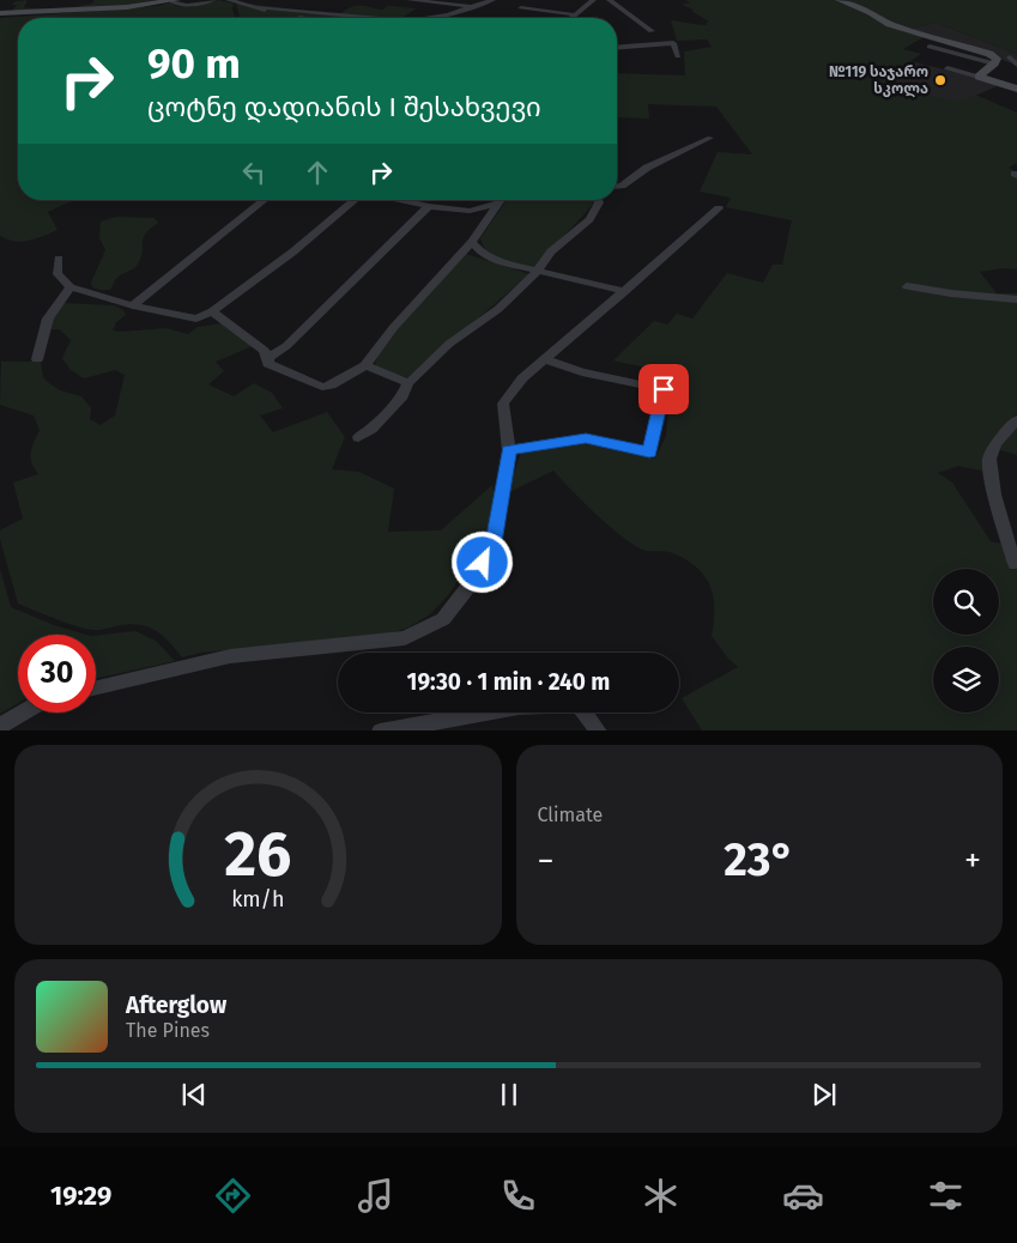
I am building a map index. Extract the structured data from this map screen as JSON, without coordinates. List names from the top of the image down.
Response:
{
  "places": ["№119 საჯარო სკოლა"],
  "page": {
    "turn": ["90 m", "ცოტნე დადიანის I შესახვევი"],
    "limit": "30",
    "trip": "19:30 · 1 min · 240 m",
    "tile": "Climate",
    "heat": ["−", "23°", "+"],
    "song": ["Afterglow", "The Pines"],
    "tabs": "19:29",
    "gauge": ["26", "km/h"]
  }
}
